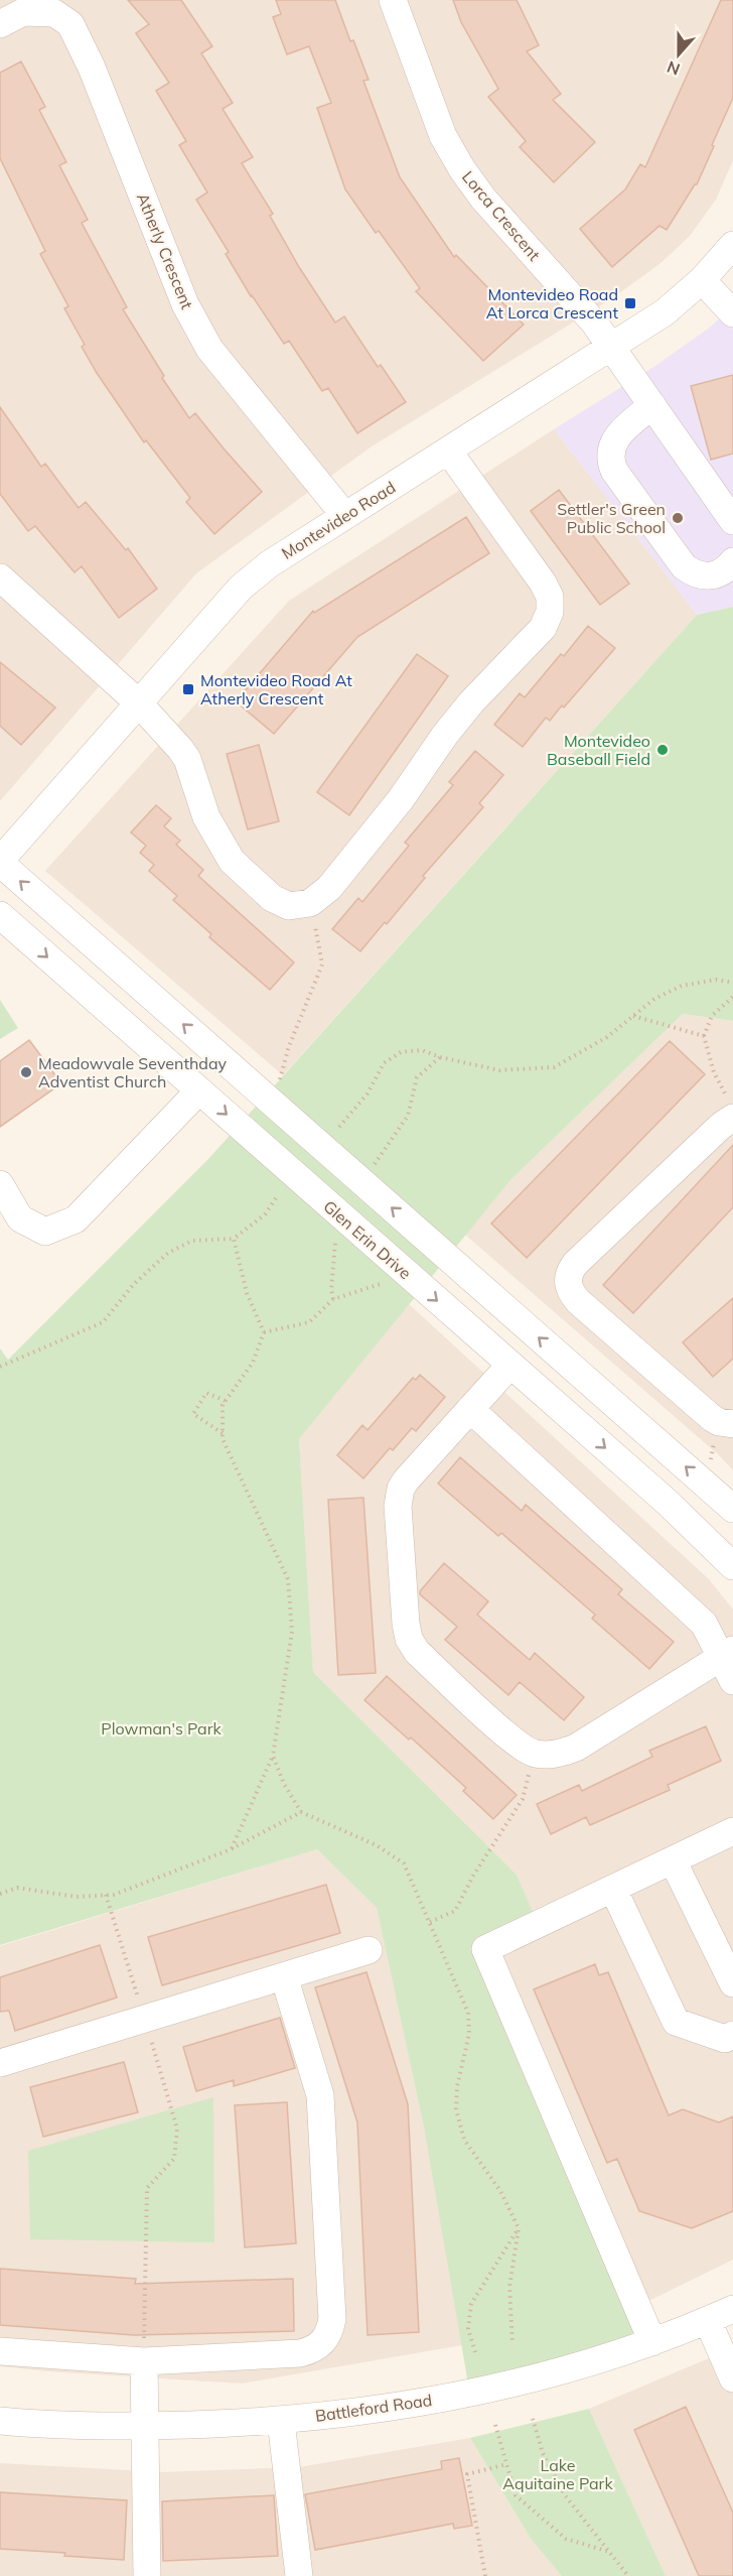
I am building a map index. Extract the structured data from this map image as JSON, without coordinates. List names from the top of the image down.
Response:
{
  "streets": {
    "street": [
      "Lorca Crescent",
      "Atherly Crescent",
      "Montevideo Road",
      "Glen Erin Drive",
      "Battleford Road"
    ]
  },
  "crossings": [
    ["Lorca Crescent", "Montevideo Road"],
    ["Atherly Crescent", "Montevideo Road"]
  ],
  "parks": ["Plowman's Park", "Lake Aquitaine Park"],
  "places": {
    "transit": ["Montevideo Road At Lorca Crescent", "Montevideo Road At Atherly Crescent"],
    "other": ["Settler's Green Public School", "Montevideo Baseball Field", "Meadowvale Seventhday Adventist Church"]
  },
  "north": "bottom"
}
